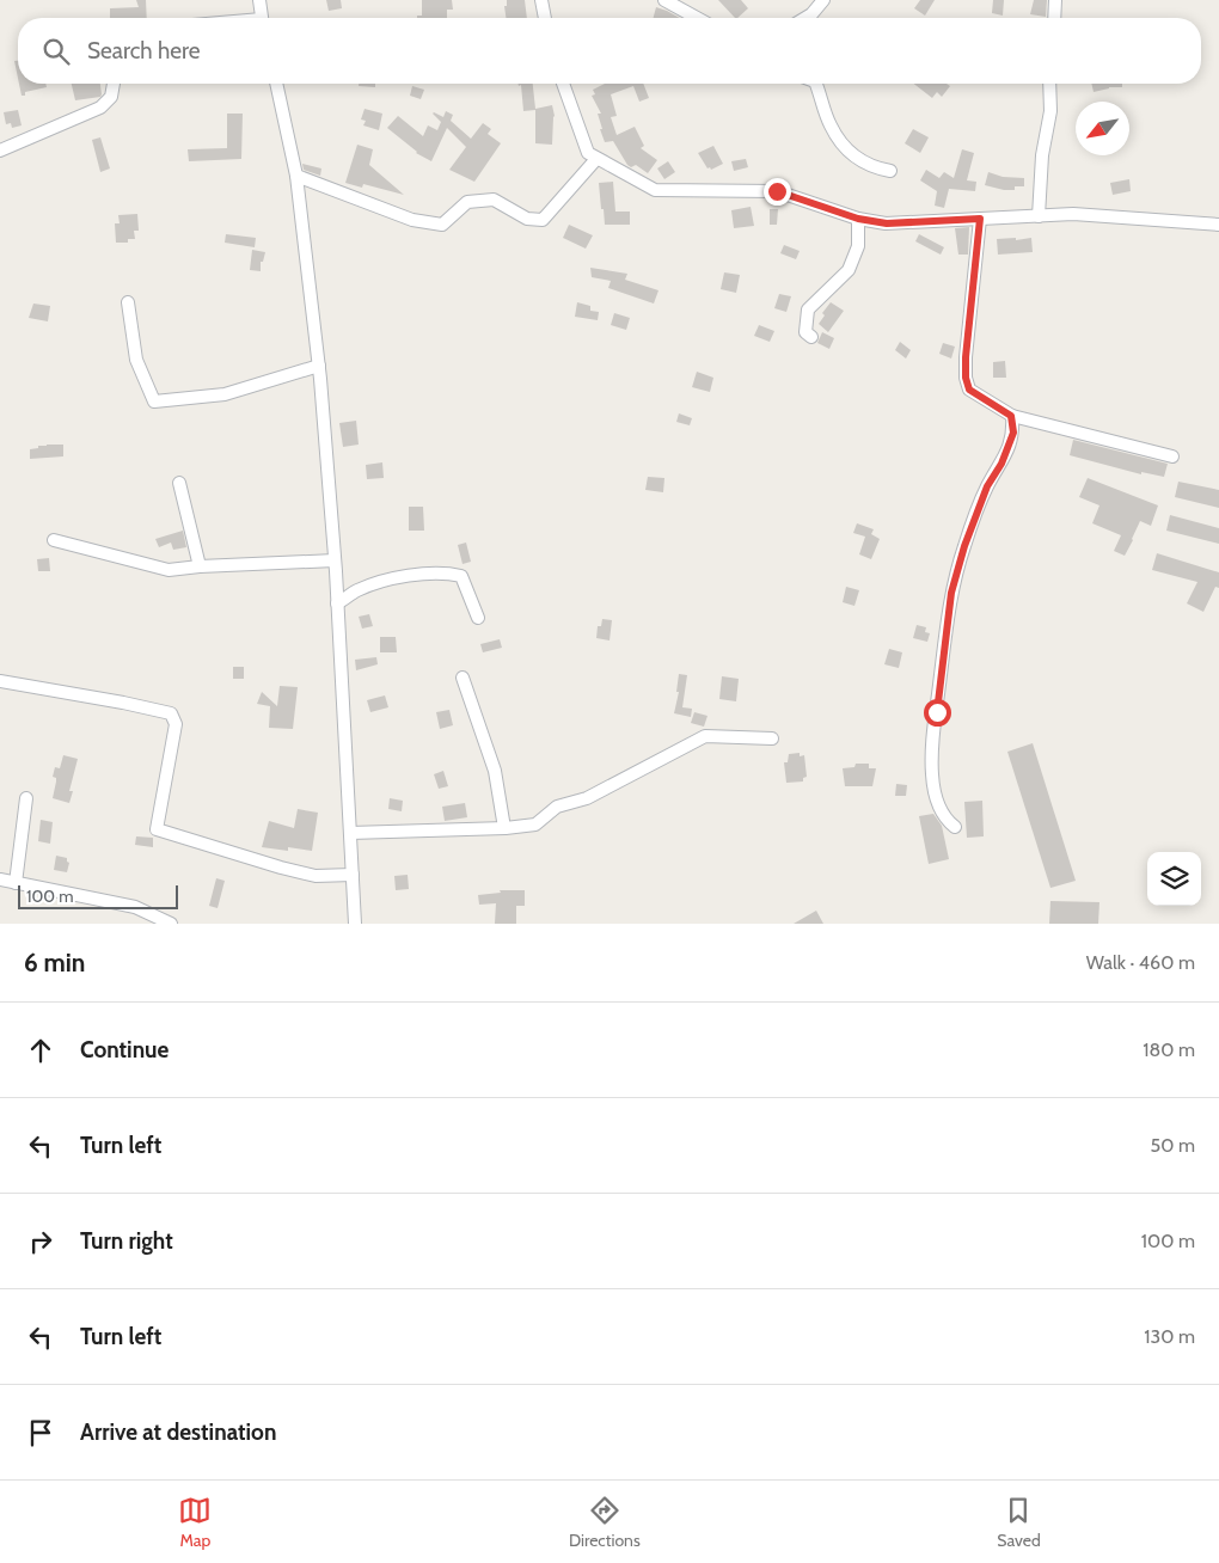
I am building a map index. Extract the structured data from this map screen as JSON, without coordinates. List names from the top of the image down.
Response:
{
  "scale_bar": "100 m",
  "north": "bottom left",
  "page": {
    "search": "Search here",
    "scale": "100 m",
    "heading": ["6 min", "Walk · 460 m"],
    "list": [
      ["Continue", "180 m"],
      ["Turn left", "50 m"],
      ["Turn right", "100 m"],
      ["Turn left", "130 m"],
      "Arrive at destination"
    ],
    "nav": ["Map", "Directions", "Saved"]
  }
}
